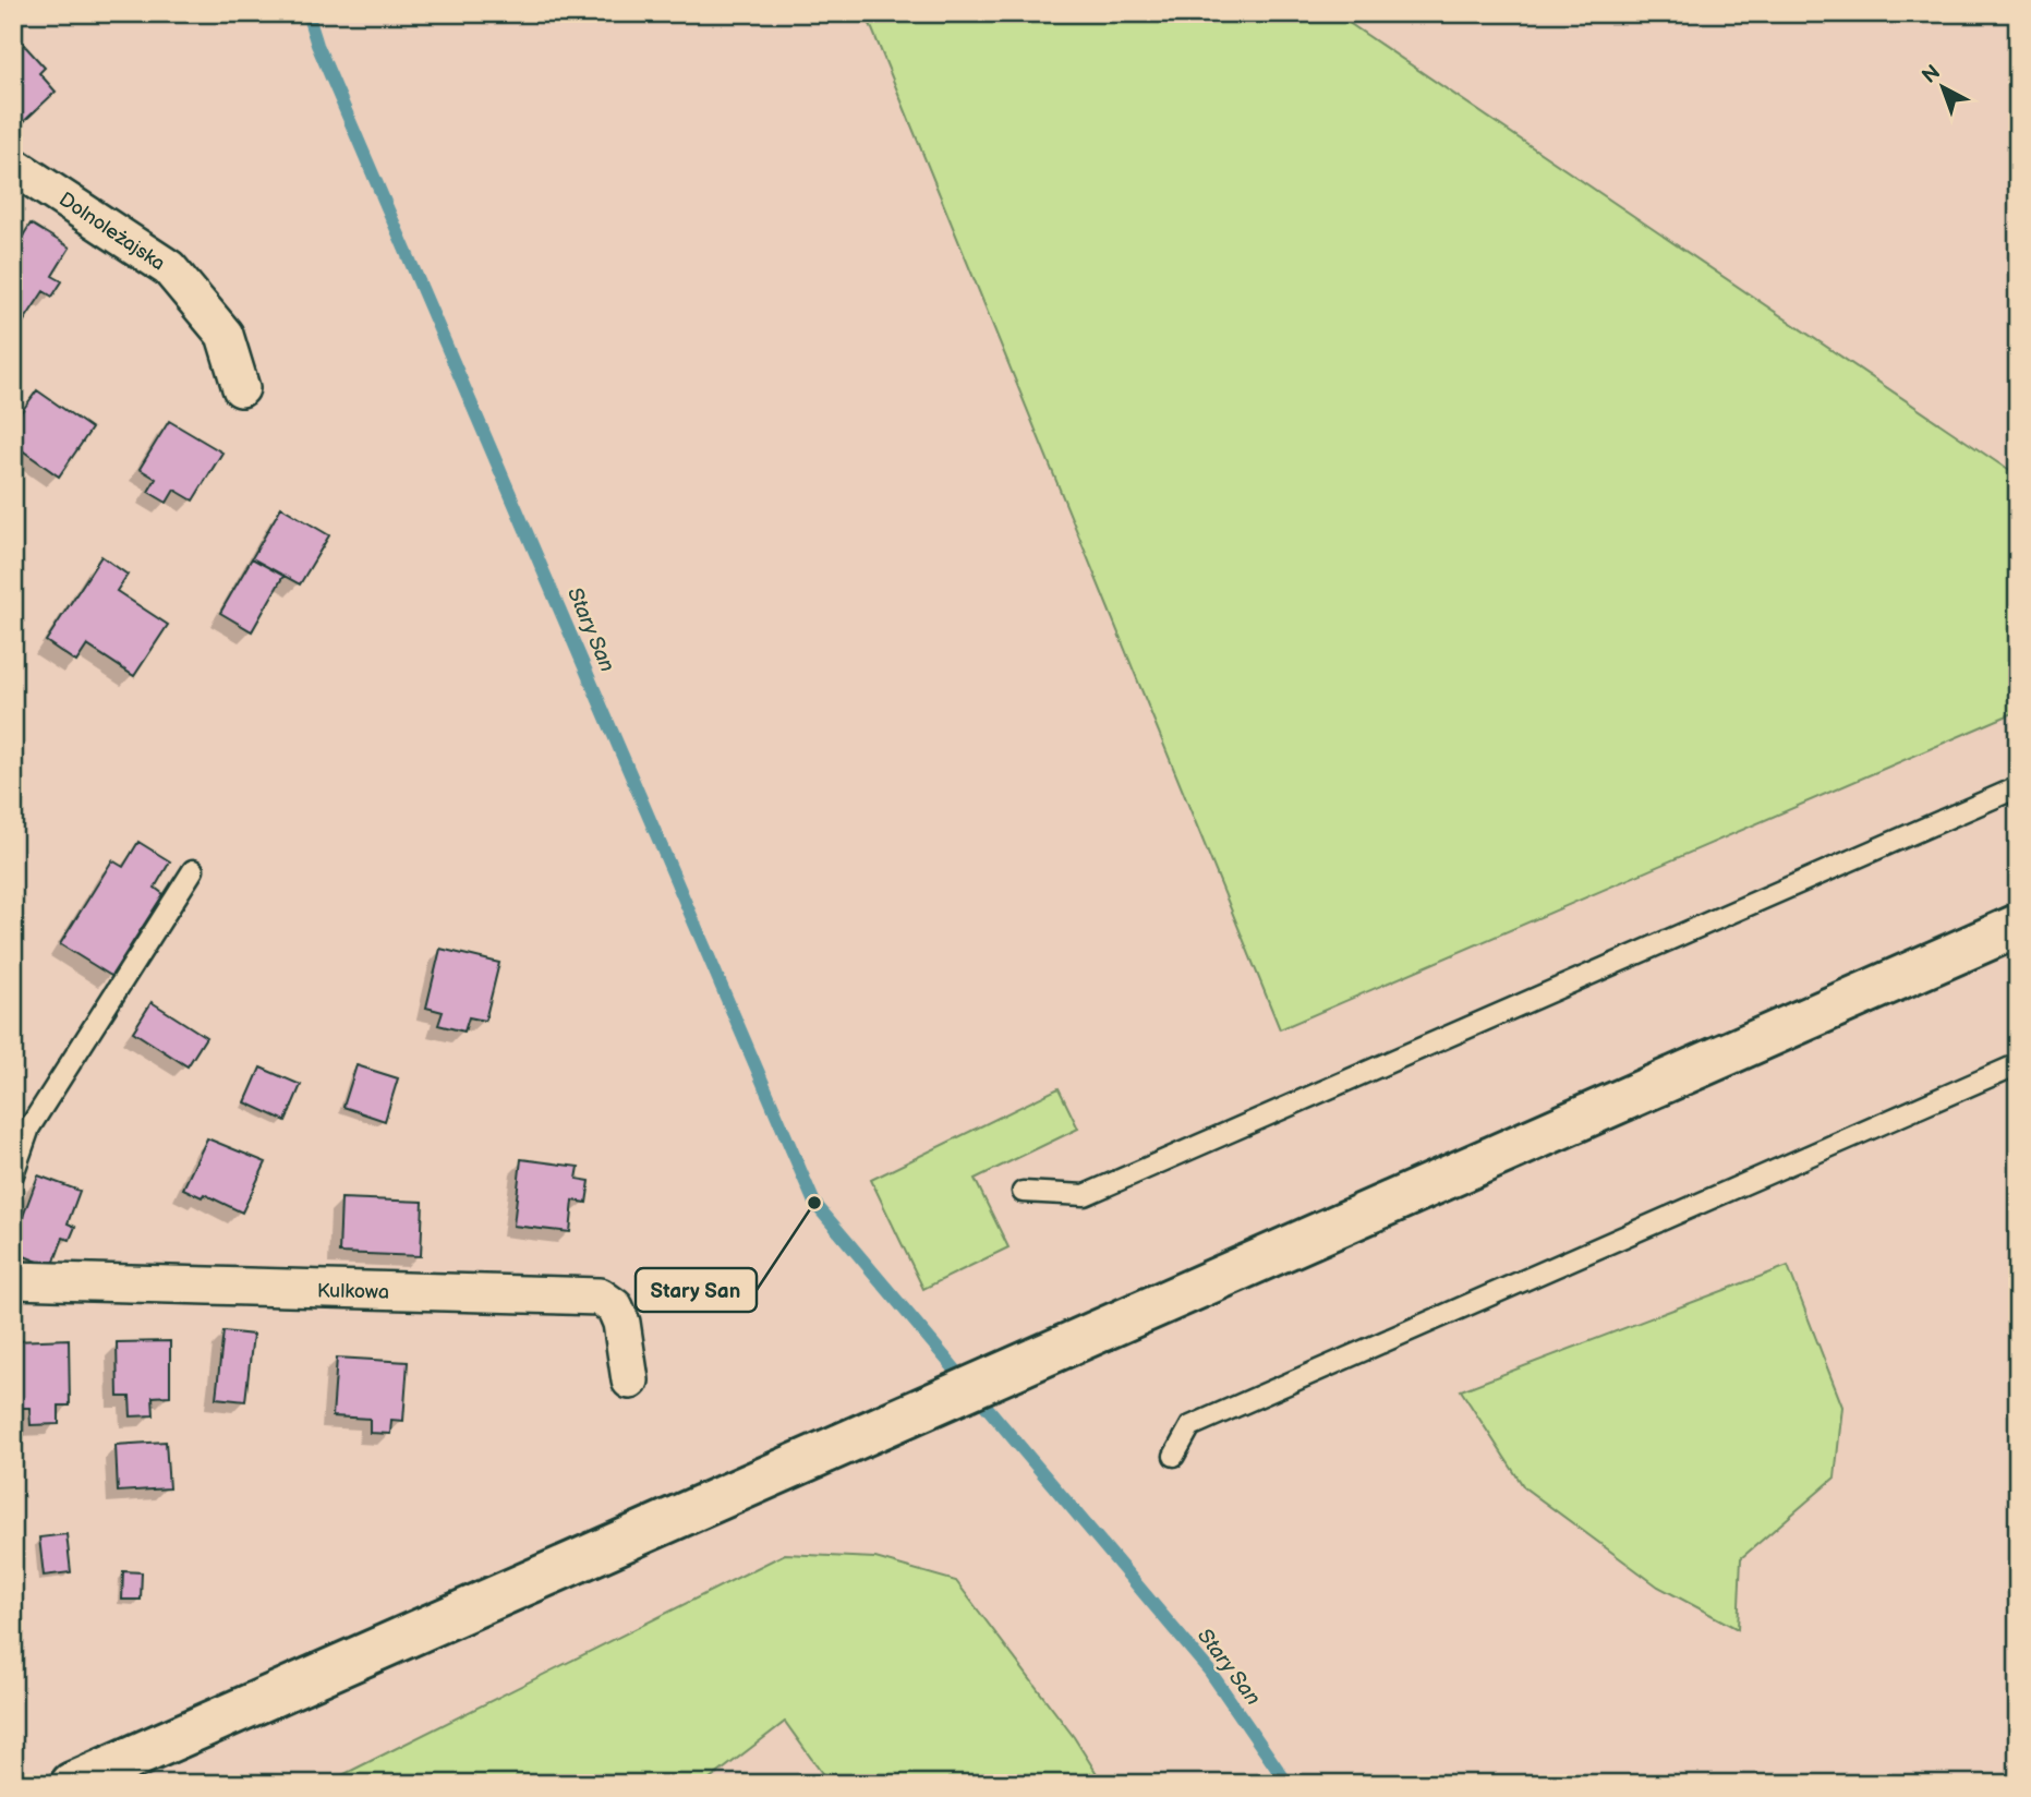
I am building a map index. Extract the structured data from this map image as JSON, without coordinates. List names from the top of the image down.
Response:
{
  "streets": {
    "street": ["Dolnoleżajska", "Kulkowa"]
  },
  "water": ["Stary San"],
  "places": ["Stary San"],
  "north": "top left"
}
